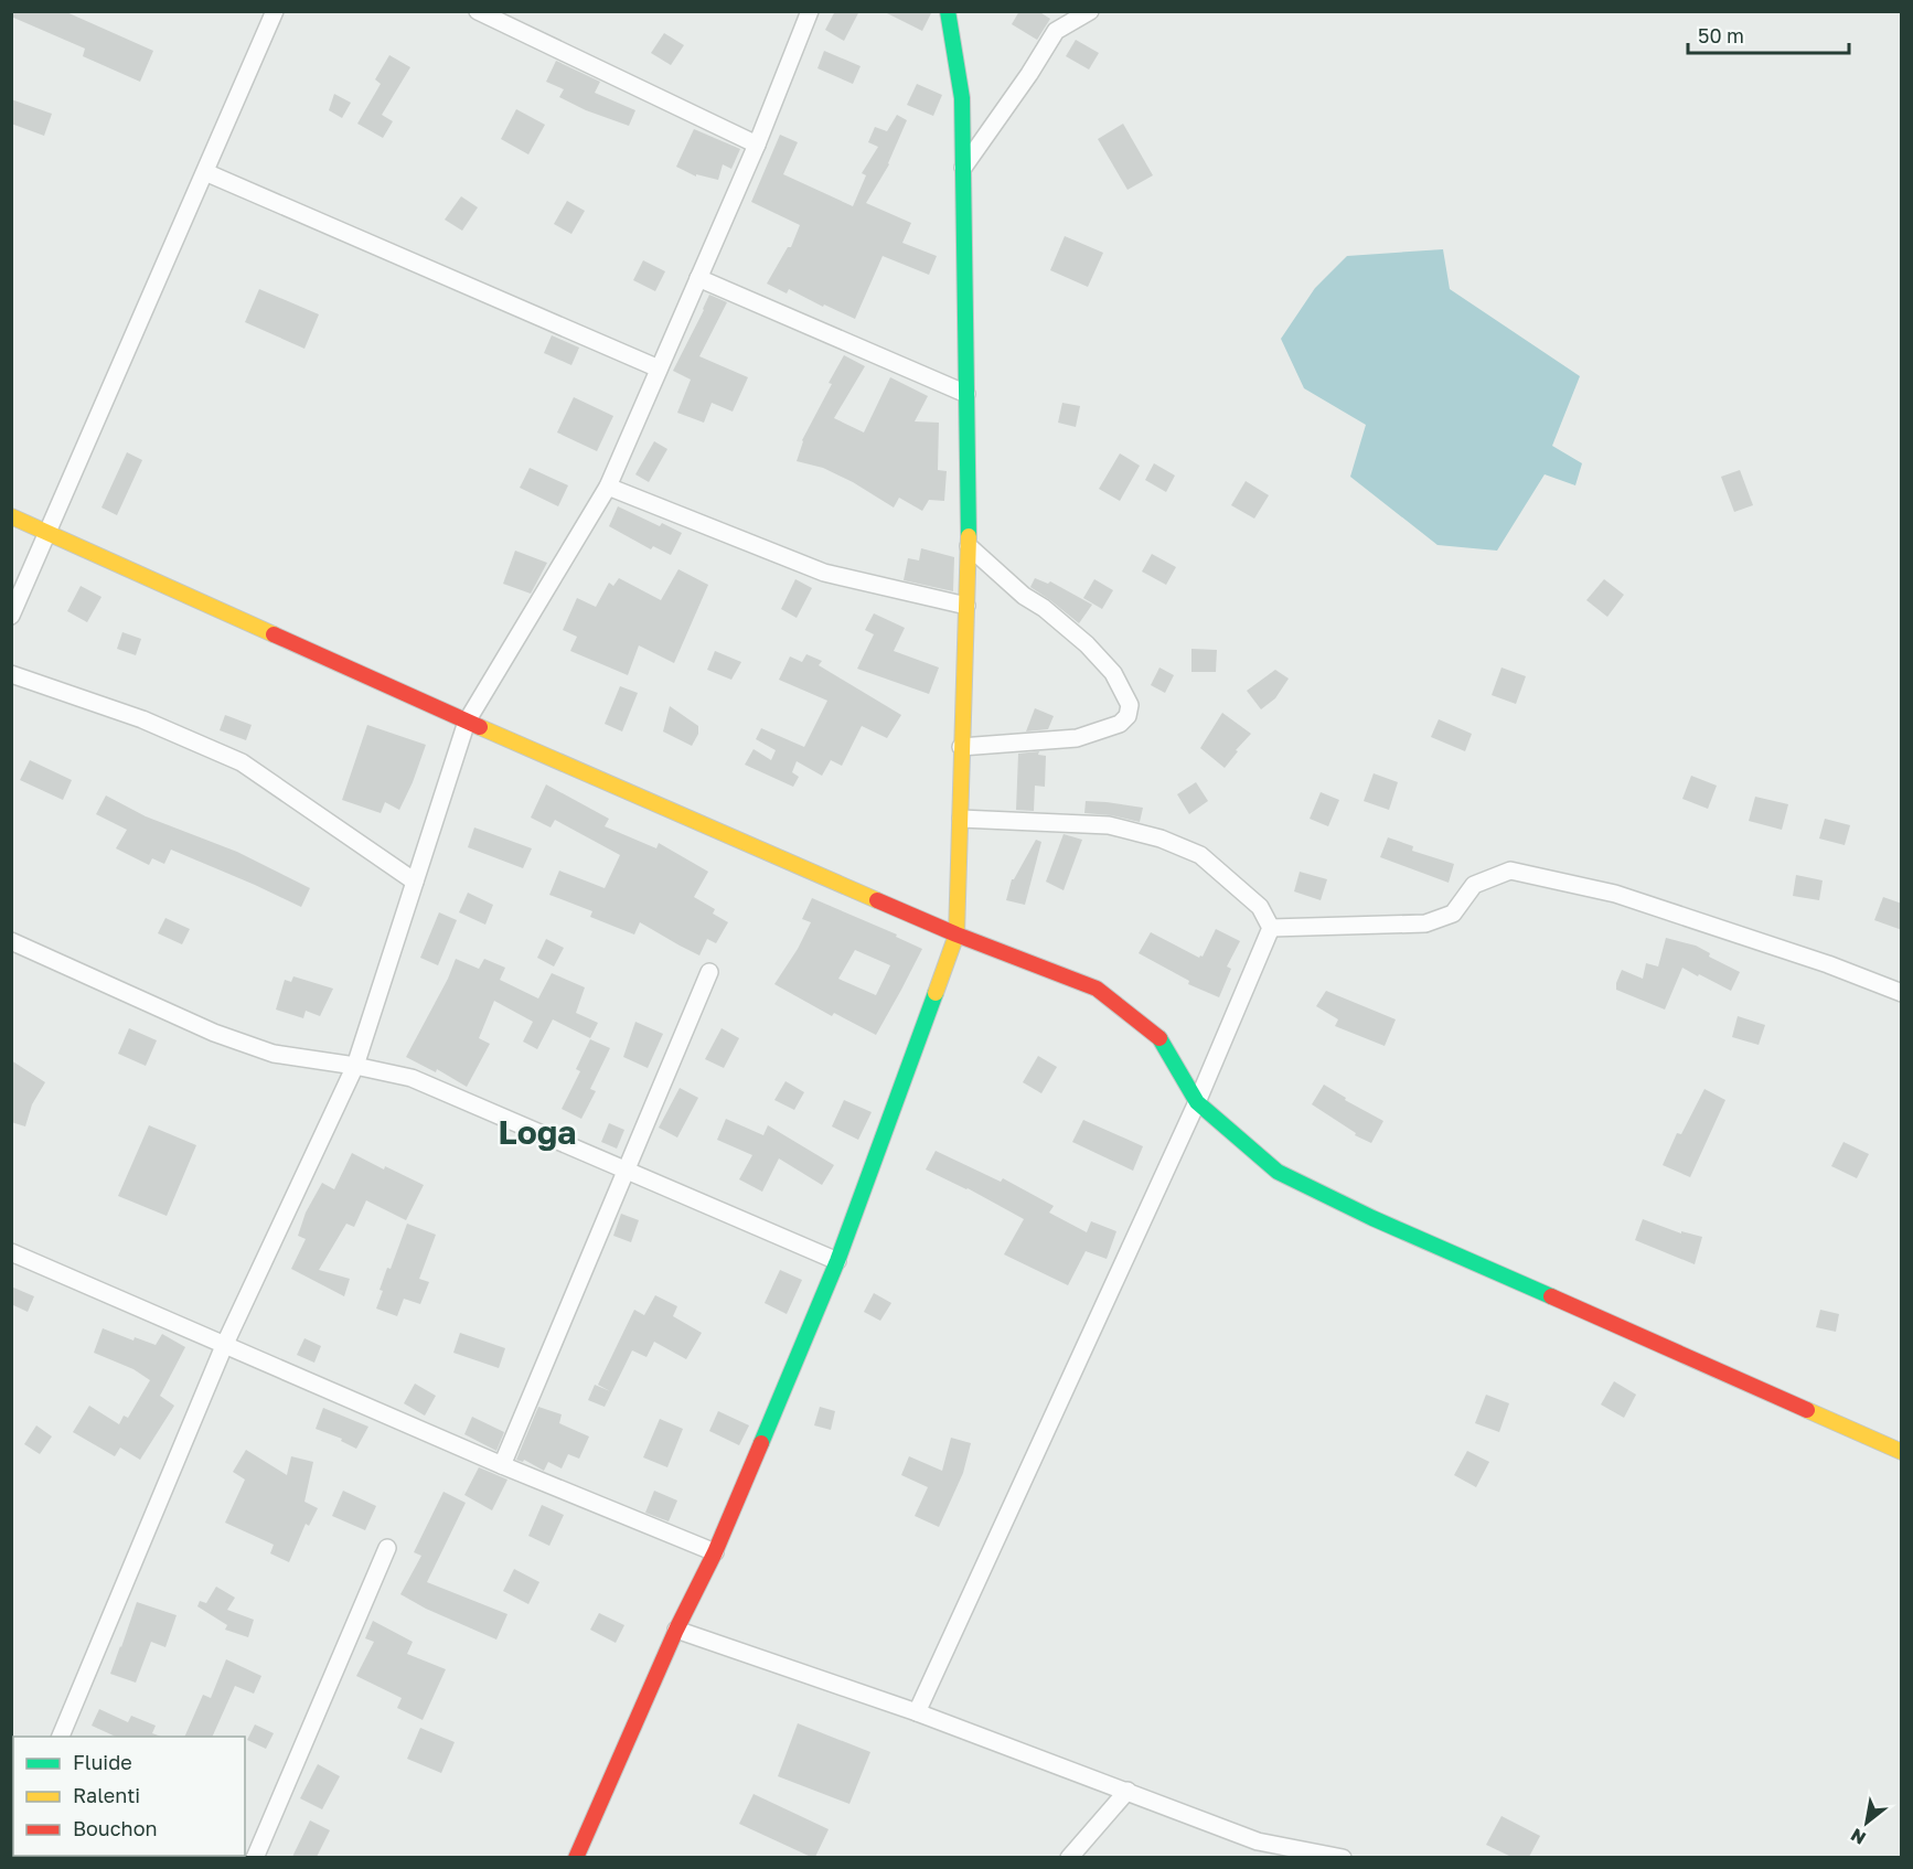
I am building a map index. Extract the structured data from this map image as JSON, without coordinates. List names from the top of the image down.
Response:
{
  "districts": ["Loga"],
  "legend": ["Fluide", "Ralenti", "Bouchon"],
  "scale_bar": "50 m",
  "north": "bottom left"
}
